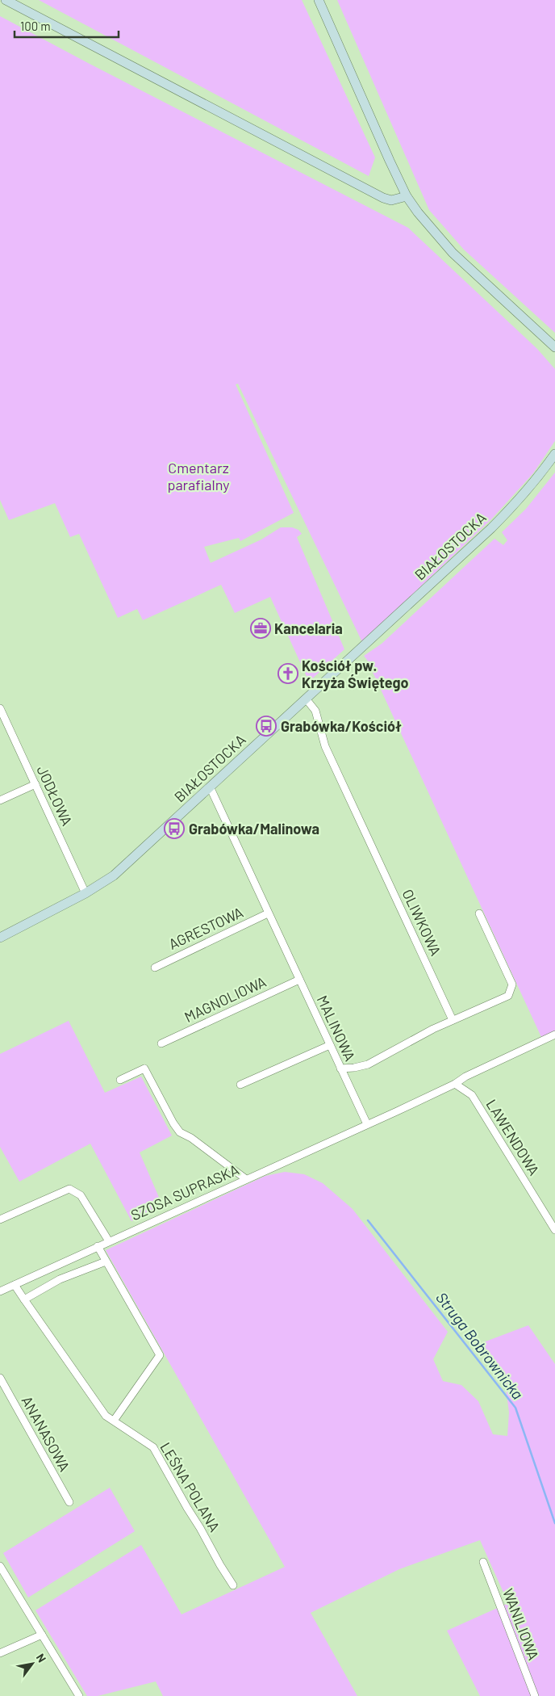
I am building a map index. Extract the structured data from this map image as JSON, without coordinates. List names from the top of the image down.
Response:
{
  "streets": {
    "street": [
      "BIAŁOSTOCKA",
      "JODŁOWA",
      "OLIWKOWA",
      "AGRESTOWA",
      "MAGNOLIOWA",
      "MALINOWA",
      "LAWENDOWA",
      "SZOSA SUPRASKA",
      "ANANASOWA",
      "LEŚNA POLANA",
      "WANILIOWA"
    ]
  },
  "crossings": [
    ["BIAŁOSTOCKA", "JODŁOWA"],
    ["BIAŁOSTOCKA", "OLIWKOWA"],
    ["BIAŁOSTOCKA", "MALINOWA"],
    ["AGRESTOWA", "MALINOWA"],
    ["MAGNOLIOWA", "MALINOWA"],
    ["MALINOWA", "SZOSA SUPRASKA"],
    ["SZOSA SUPRASKA", "LEŚNA POLANA"]
  ],
  "water": ["Struga Bobrownicka"],
  "parks": ["Cmentarz parafialny"],
  "places": {
    "office": ["Kancelaria"],
    "church": ["Kościół pw. Krzyża Świętego"],
    "bus stop": ["Grabówka/Kościół", "Grabówka/Malinowa"]
  },
  "scale_bar": "100 m",
  "north": "top right"
}
